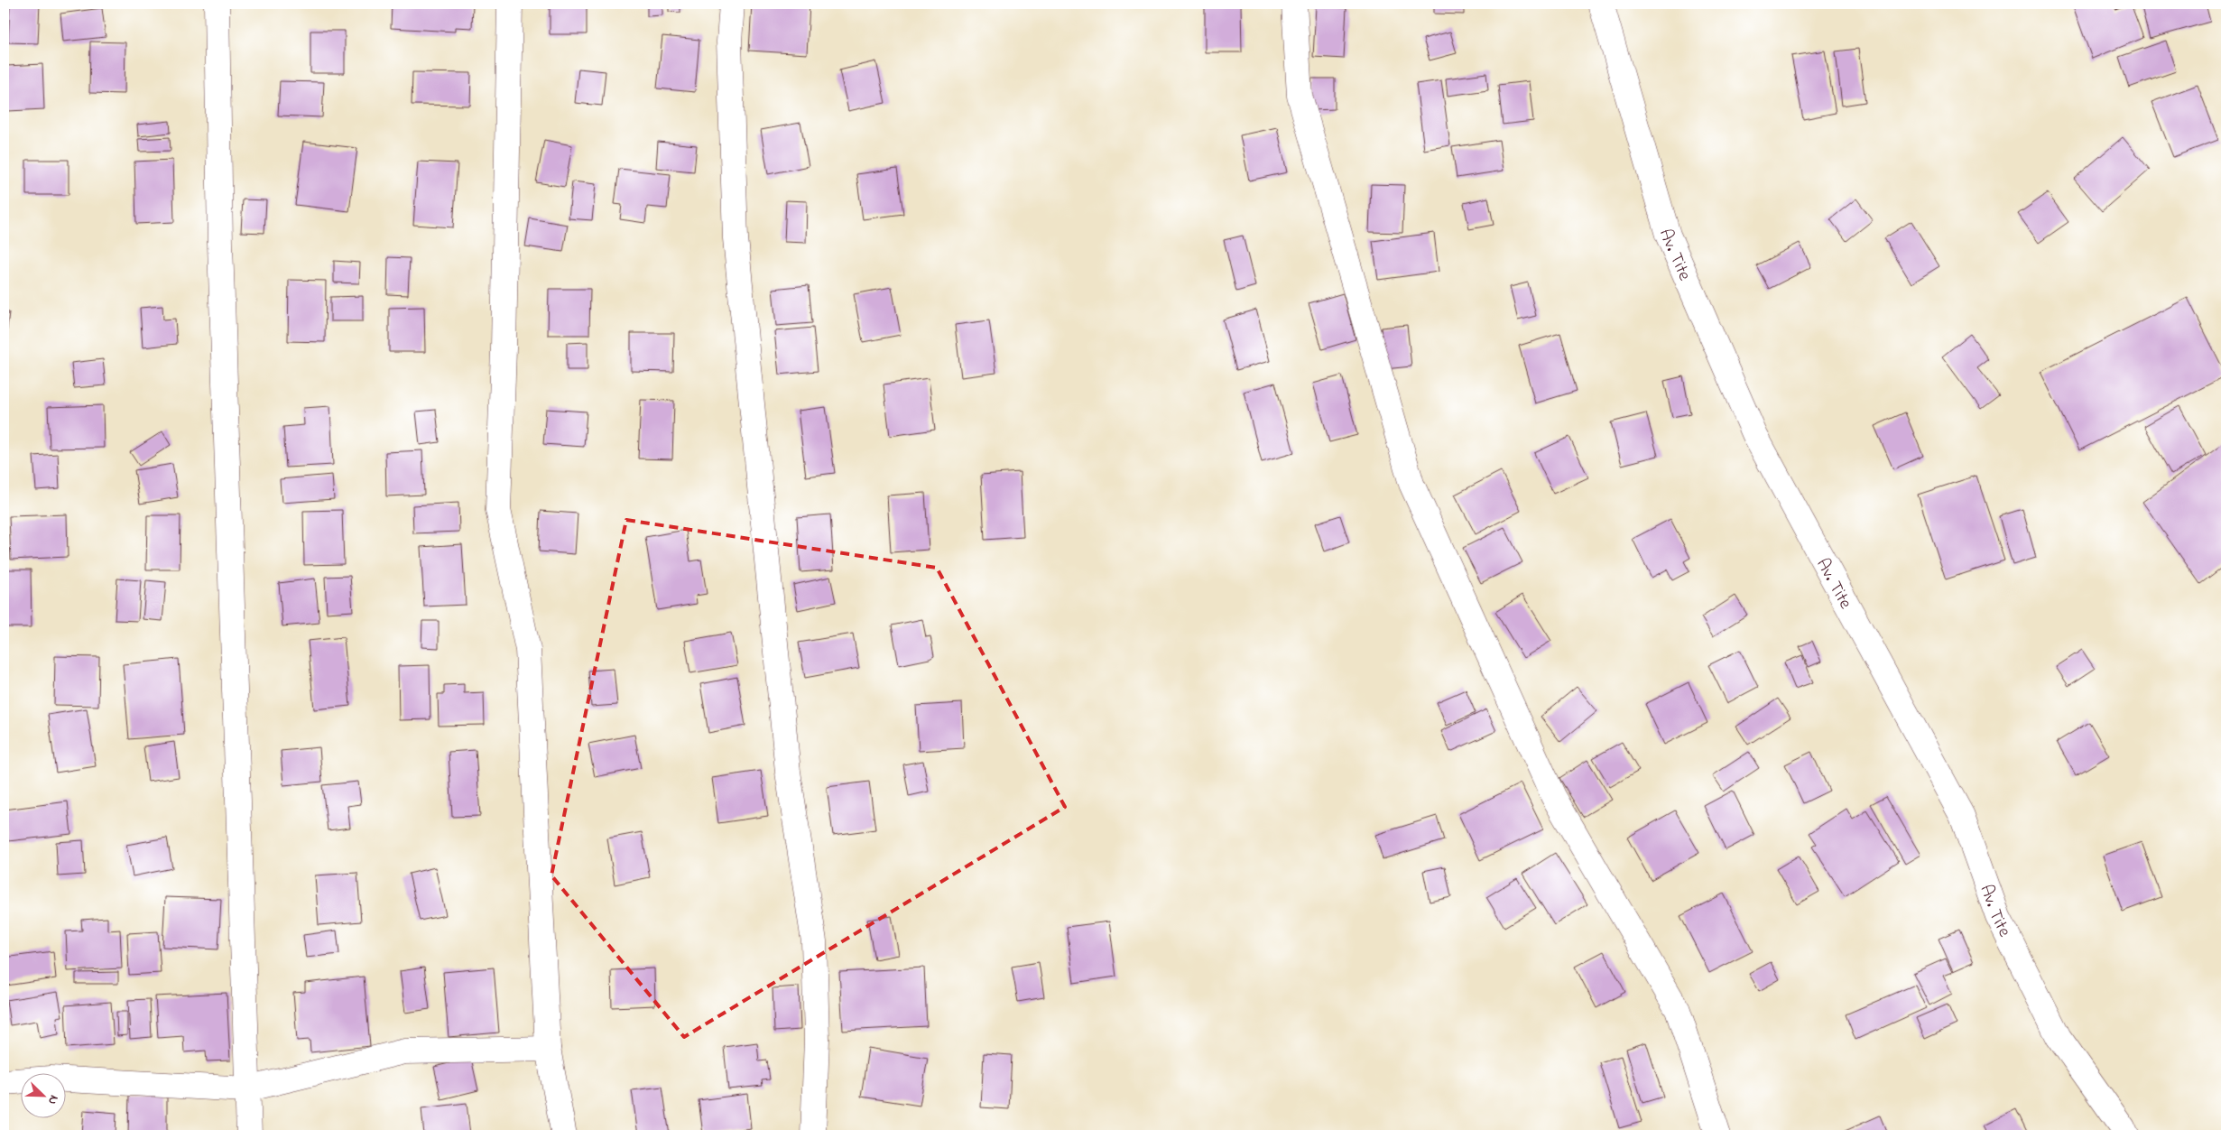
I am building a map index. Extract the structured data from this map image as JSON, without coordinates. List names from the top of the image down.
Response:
{
  "streets": {
    "street": ["Av. Tite"]
  },
  "north": "bottom right"
}
